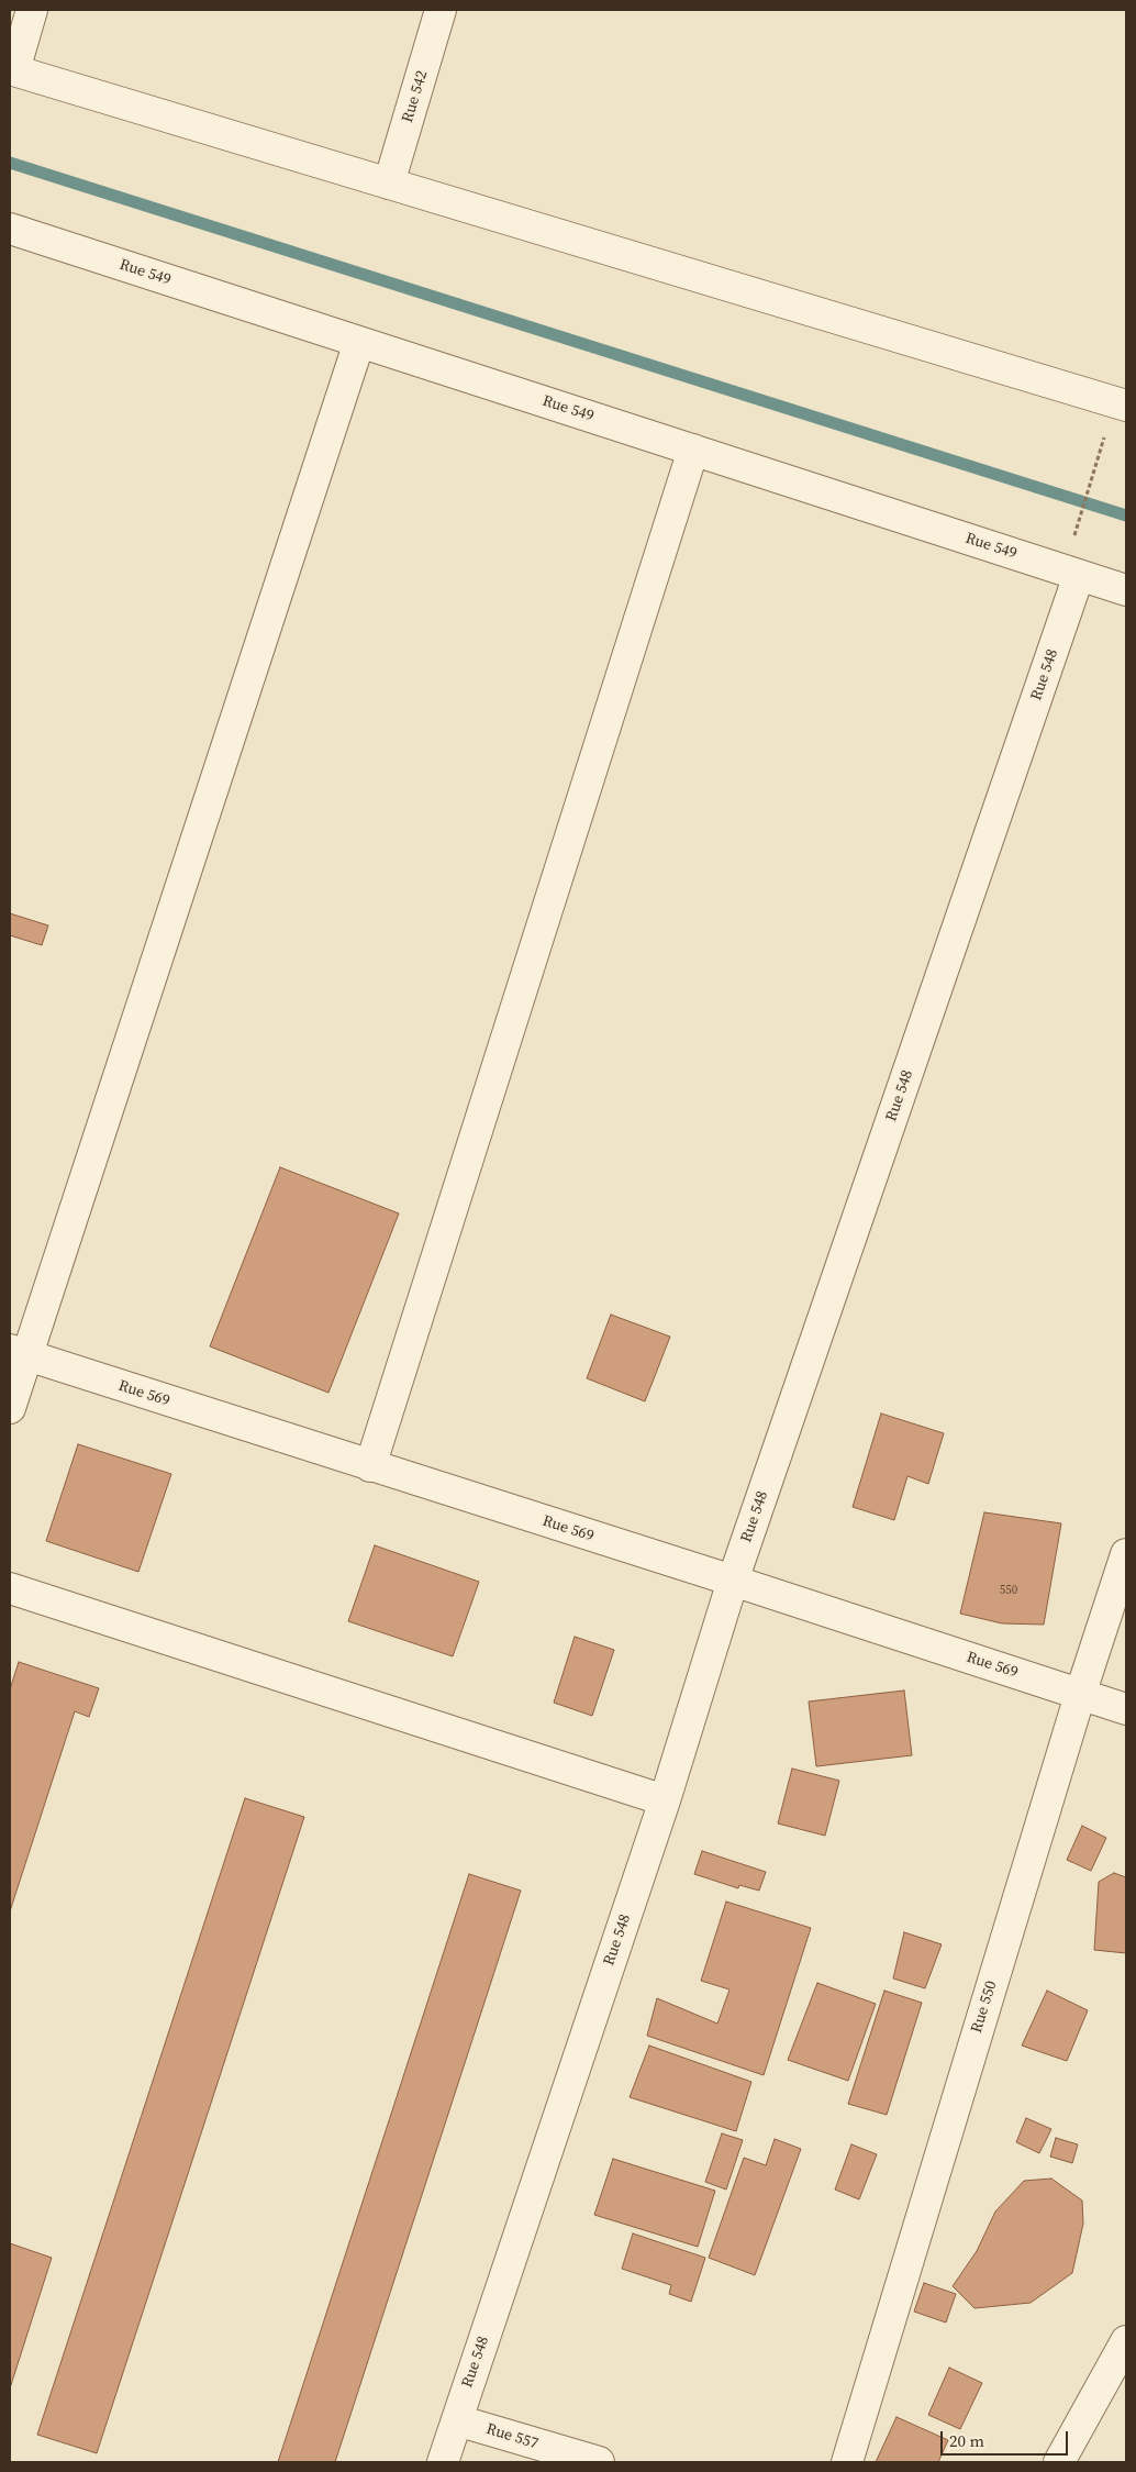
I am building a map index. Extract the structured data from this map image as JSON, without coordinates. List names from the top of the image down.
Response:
{
  "streets": {
    "street": [
      "Rue 542",
      "Rue 549",
      "Rue 548",
      "Rue 569",
      "Rue 550",
      "Rue 557"
    ]
  },
  "crossings": [
    ["Rue 549", "Rue 548"],
    ["Rue 548", "Rue 569"],
    ["Rue 548", "Rue 557"],
    ["Rue 569", "Rue 550"]
  ],
  "house_numbers": ["550"],
  "scale_bar": "20 m"
}
